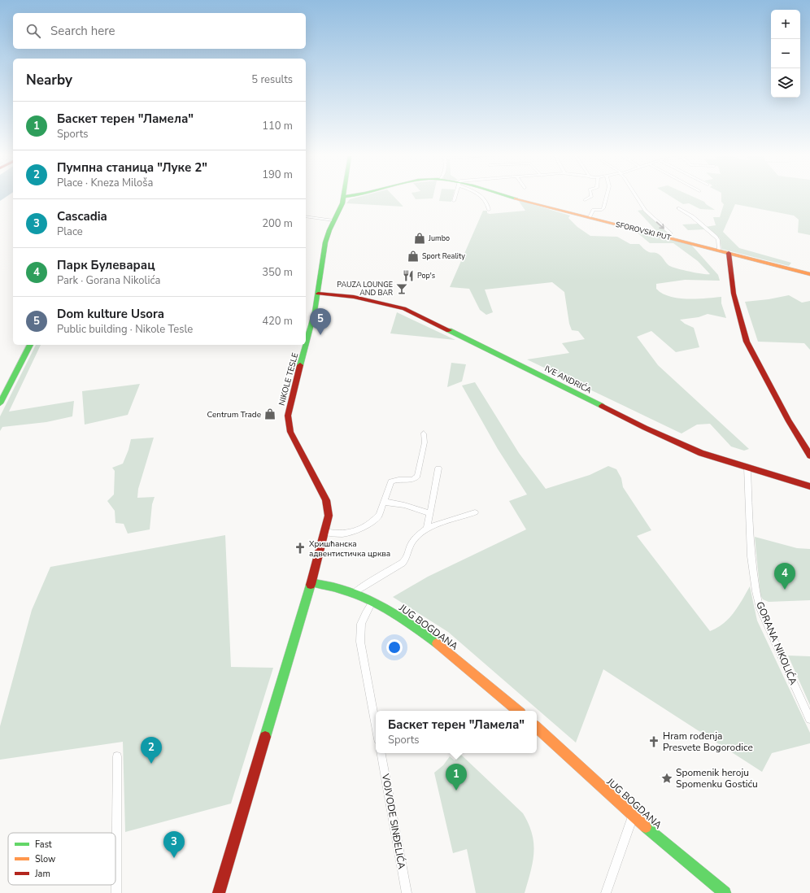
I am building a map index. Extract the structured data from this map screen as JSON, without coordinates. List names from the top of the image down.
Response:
{
  "streets": {
    "street": [
      "SFOROVSKI PUT",
      "NIKOLE TESLE",
      "IVE ANDRIĆA",
      "JUG BOGDANA",
      "GORANA NIKOLIĆA",
      "VOJVODE SINĐELIĆA"
    ]
  },
  "crossings": [
    ["NIKOLE TESLE", "IVE ANDRIĆA"],
    ["NIKOLE TESLE", "JUG BOGDANA"],
    ["IVE ANDRIĆA", "GORANA NIKOLIĆA"]
  ],
  "places": {
    "shop": ["Jumbo", "Sport Reality", "Centrum Trade"],
    "restaurant": ["Pop's"],
    "bar": ["PAUZA LOUNGE AND BAR"],
    "church": ["Хришћанска адвентистичка црква", "Hram rođenja Presvete Bogorodice"],
    "place": ["Spomenik heroju Spomenku Gostiću"]
  },
  "legend": ["Fast", "Slow", "Jam"],
  "page": {
    "map_buttons": ["+", "−"],
    "search": "Search here",
    "heading": ["Nearby", "5 results"],
    "list": [
      {
        "mark": "1",
        "name": "Баскет терен \"Ламела\"",
        "note": "Sports",
        "value": "110 m"
      },
      {
        "mark": "2",
        "name": "Пумпна станица \"Луке 2\"",
        "note": "Place · Kneza Miloša",
        "value": "190 m"
      },
      {
        "mark": "3",
        "name": "Cascadia",
        "note": "Place",
        "value": "200 m"
      },
      {
        "mark": "4",
        "name": "Парк Булеварац",
        "note": "Park · Gorana Nikolića",
        "value": "350 m"
      },
      {
        "mark": "5",
        "name": "Dom kulture Usora",
        "note": "Public building · Nikole Tesle",
        "value": "420 m"
      }
    ],
    "pins": [
      "5",
      "4",
      "2",
      "1",
      "3"
    ],
    "popup": ["Баскет терен \"Ламела\"", "Sports"]
  }
}
